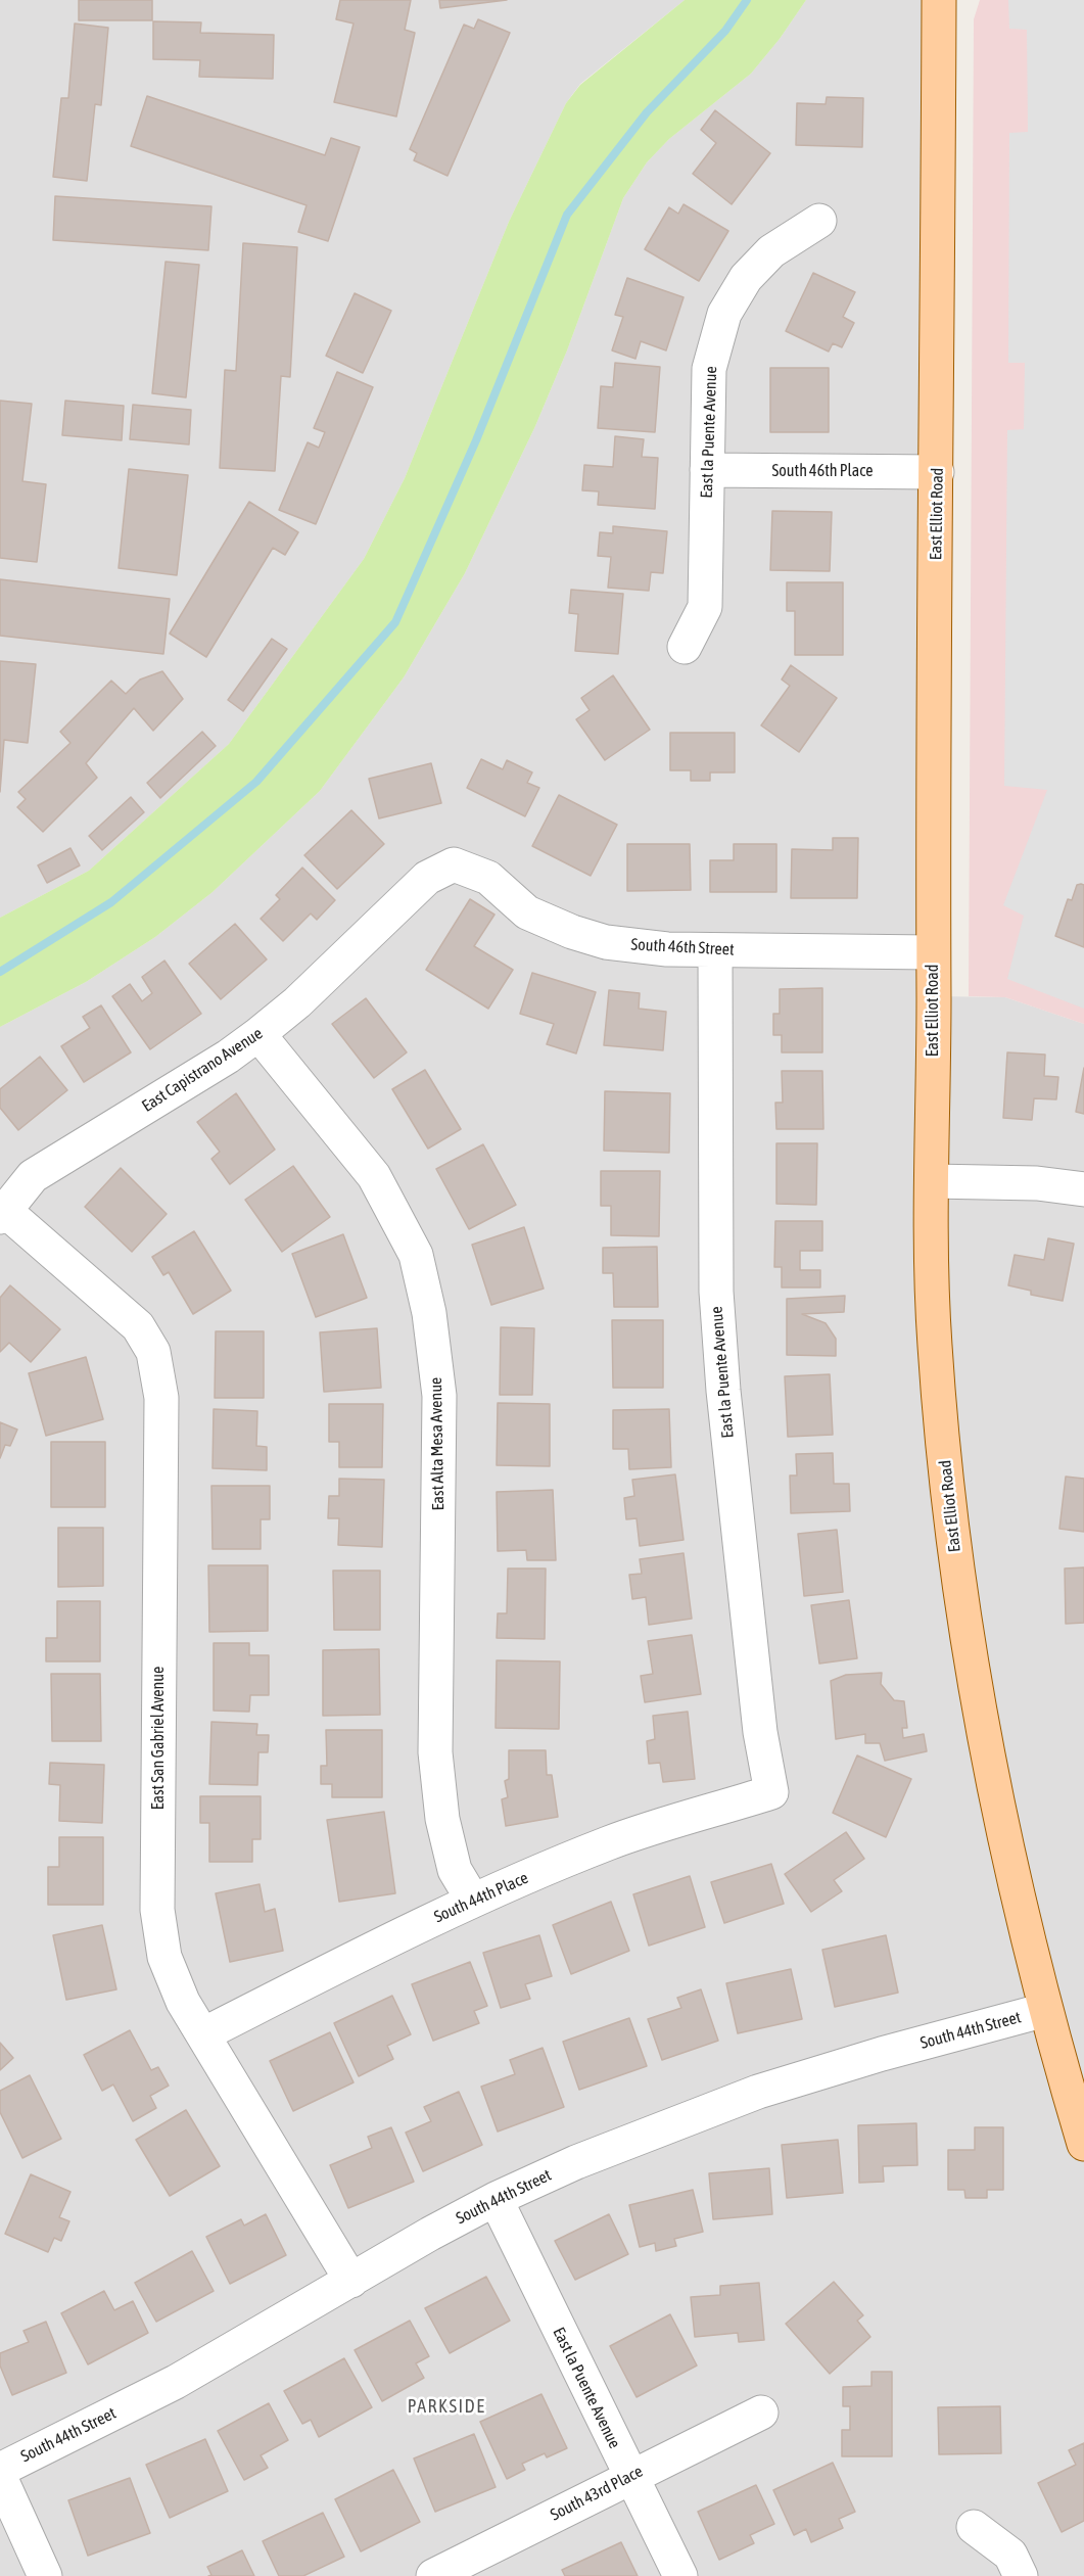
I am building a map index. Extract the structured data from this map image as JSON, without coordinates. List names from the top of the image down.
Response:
{
  "streets": {
    "main road": ["East Elliot Road"],
    "street": [
      "East la Puente Avenue",
      "South 46th Place",
      "South 46th Street",
      "East Capistrano Avenue",
      "East Alta Mesa Avenue",
      "East San Gabriel Avenue",
      "South 44th Place",
      "South 44th Street",
      "South 43rd Place"
    ]
  },
  "crossings": [
    ["East la Puente Avenue", "South 46th Place"],
    ["East la Puente Avenue", "South 46th Street"],
    ["East la Puente Avenue", "South 44th Place"],
    ["East la Puente Avenue", "South 44th Street"],
    ["East la Puente Avenue", "South 43rd Place"],
    ["South 46th Place", "East Elliot Road"],
    ["East Elliot Road", "South 46th Street"],
    ["East Elliot Road", "South 44th Street"],
    ["South 46th Street", "East Capistrano Avenue"],
    ["East Capistrano Avenue", "East Alta Mesa Avenue"],
    ["East Capistrano Avenue", "East San Gabriel Avenue"],
    ["East Alta Mesa Avenue", "South 44th Place"],
    ["East San Gabriel Avenue", "South 44th Place"],
    ["East San Gabriel Avenue", "South 44th Street"]
  ],
  "districts": ["PARKSIDE"]
}
